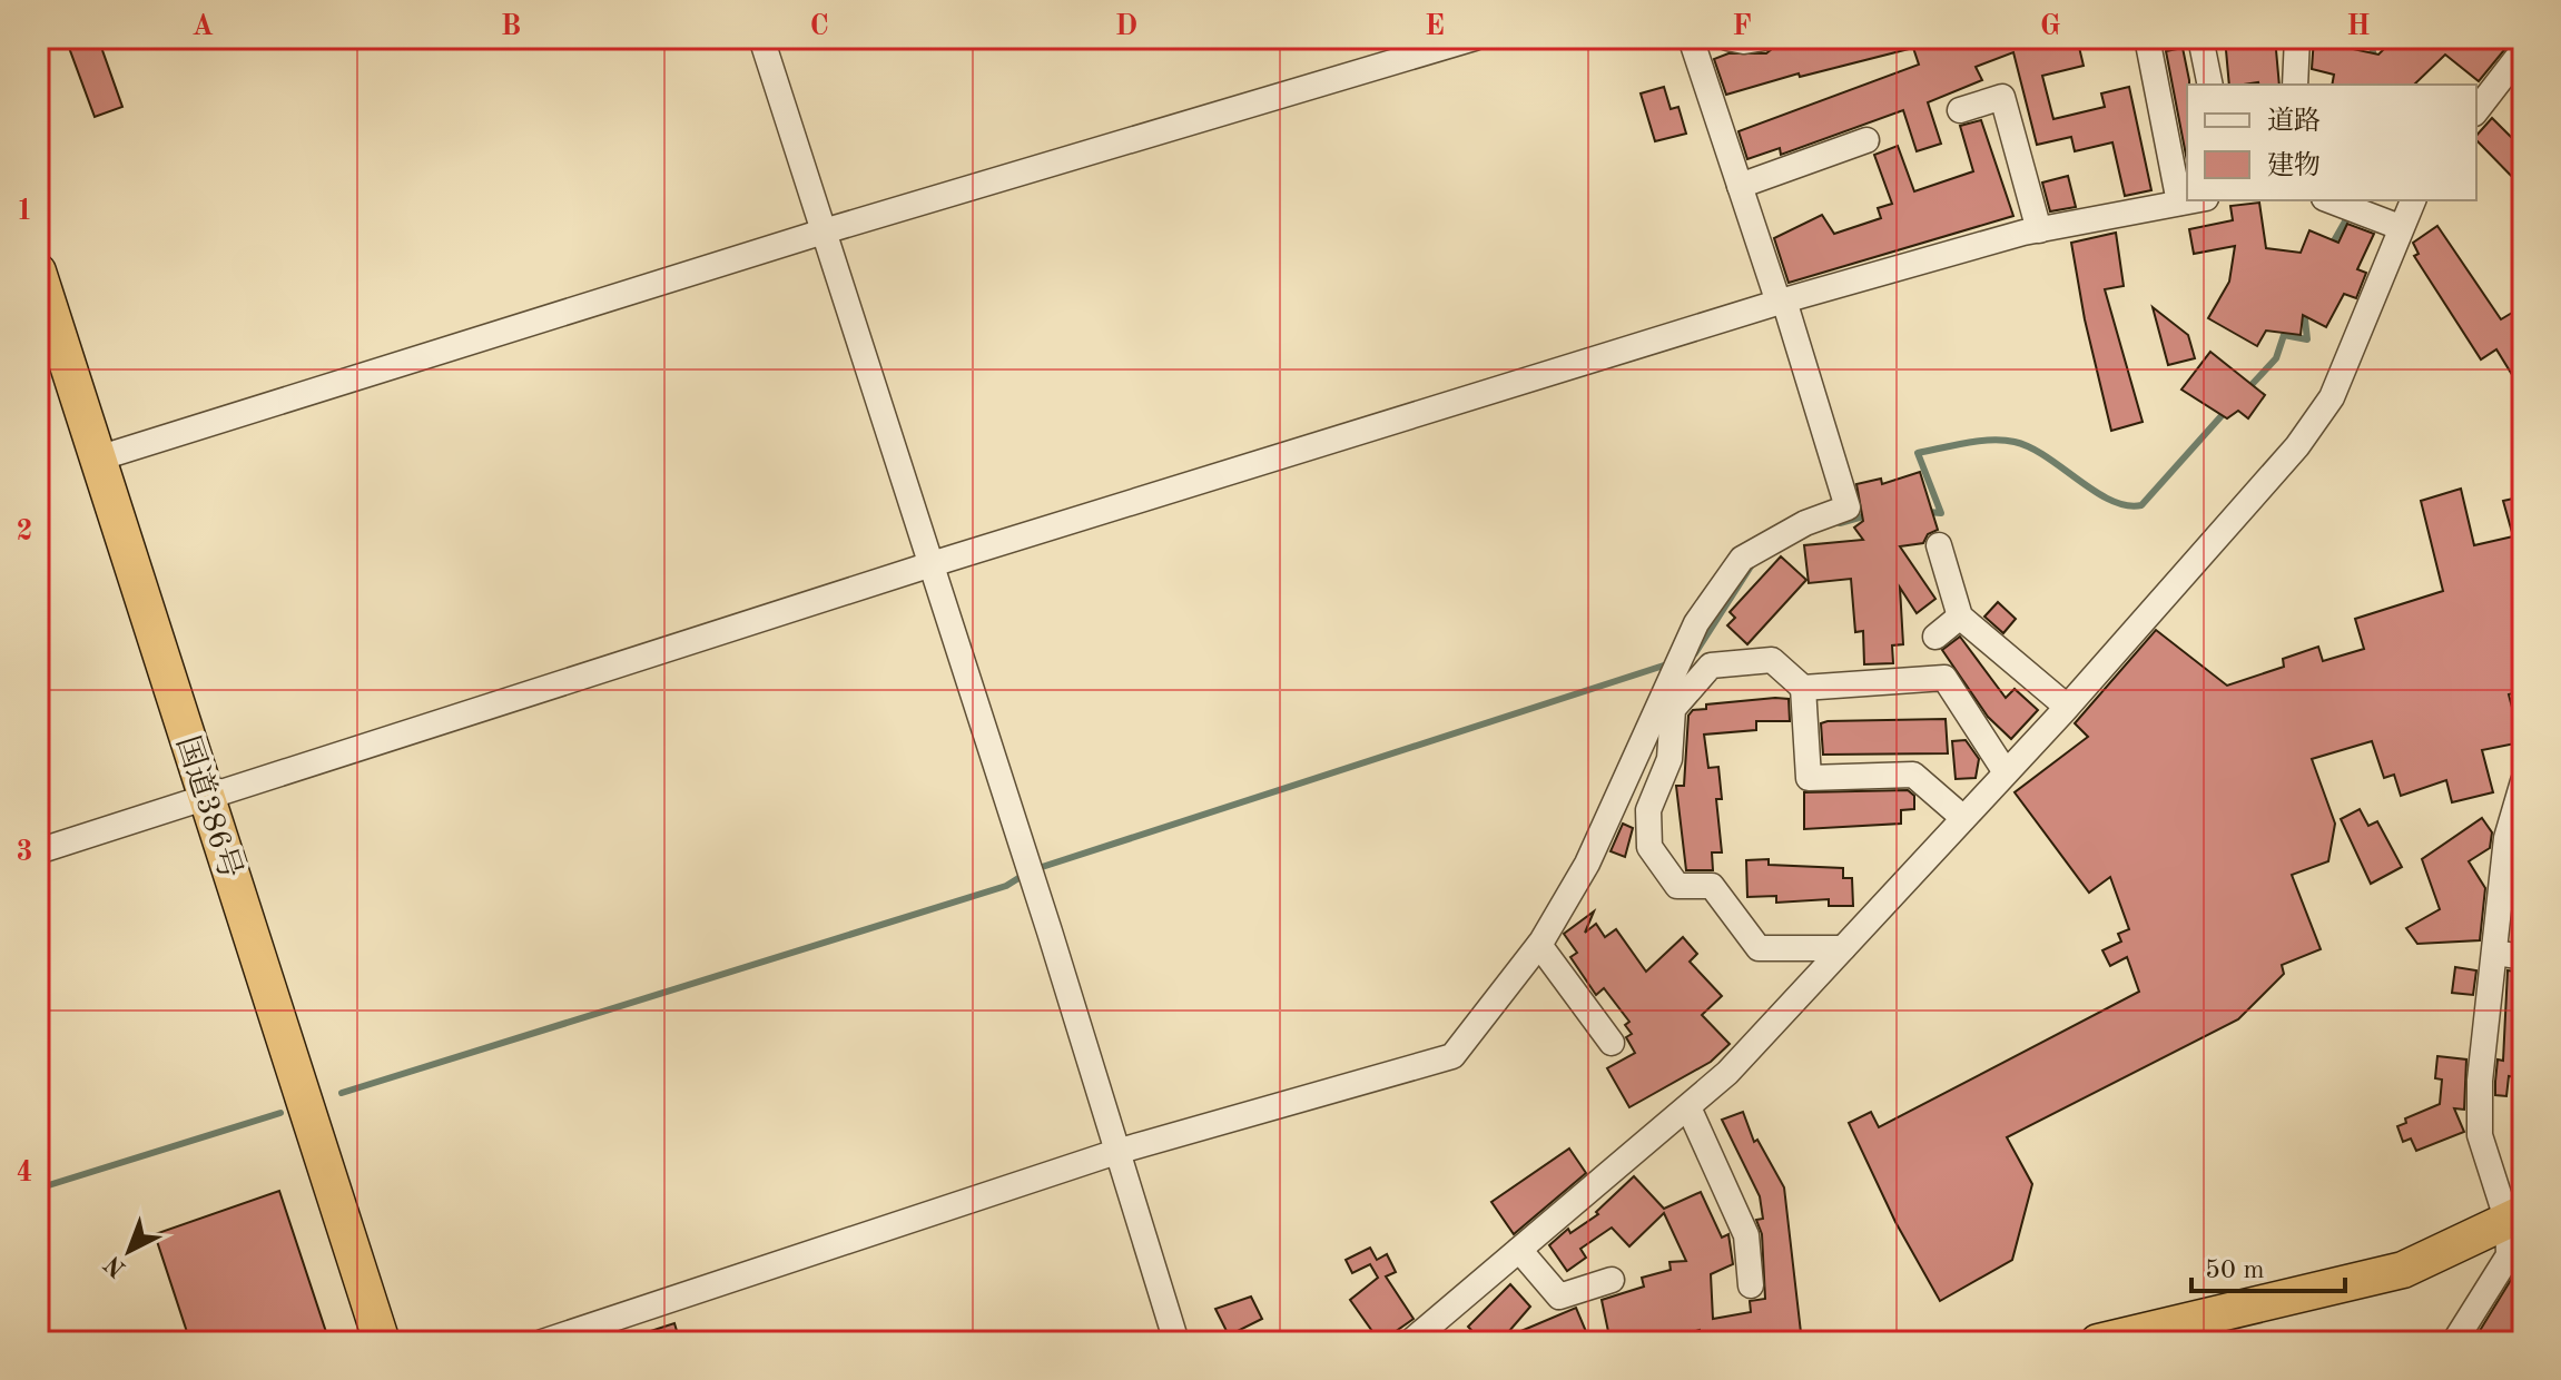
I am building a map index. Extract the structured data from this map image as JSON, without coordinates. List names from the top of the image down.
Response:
{
  "streets": {
    "highway": ["国道386号"]
  },
  "legend": ["道路", "建物"],
  "scale_bar": "50 m",
  "north": "bottom left",
  "grid": {
    "columns": [
      "A",
      "B",
      "C",
      "D",
      "E",
      "F",
      "G",
      "H"
    ],
    "rows": [
      "1",
      "2",
      "3",
      "4"
    ]
  }
}
